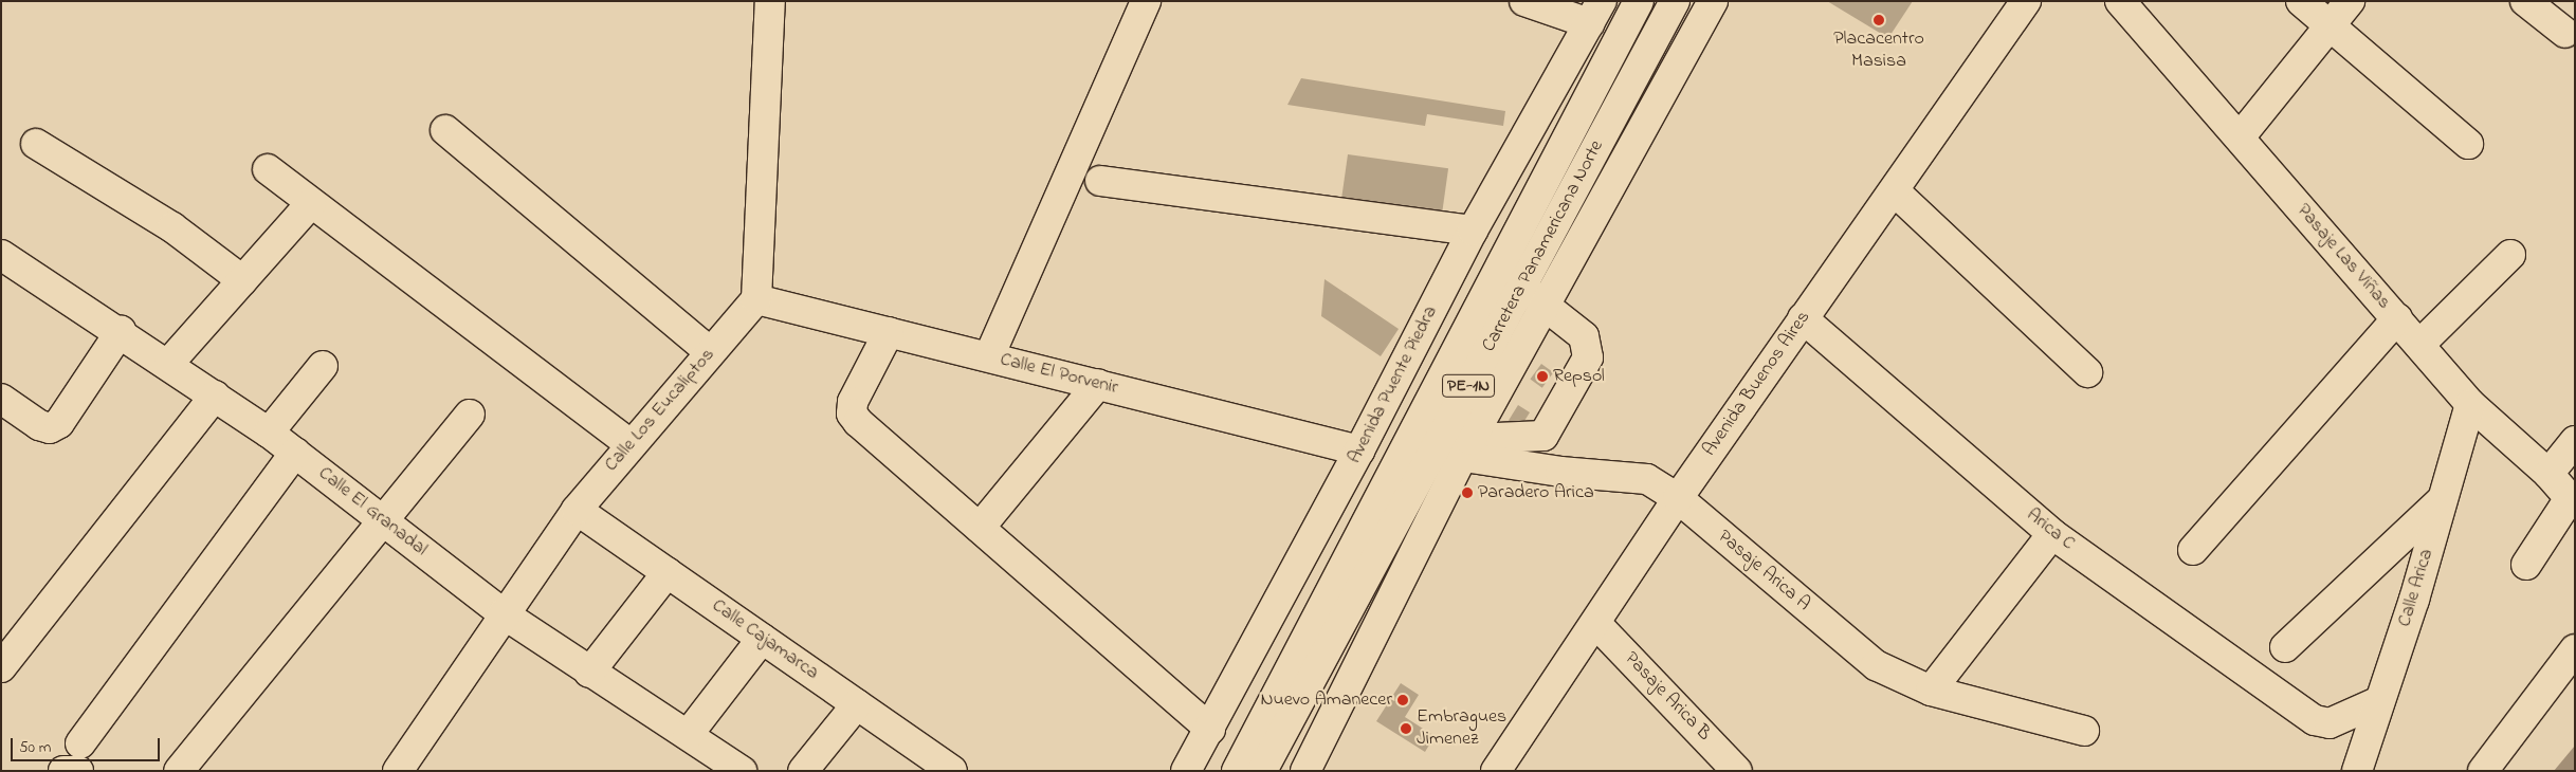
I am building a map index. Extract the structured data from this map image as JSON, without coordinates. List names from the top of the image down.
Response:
{
  "streets": {
    "main road": [
      "Carretera Panamericana Norte",
      "Pasaje Las Viñas",
      "Calle El Porvenir",
      "Avenida Buenos Aires",
      "Avenida Puente Piedra",
      "PE-1N",
      "Calle Los Eucaliptos",
      "Calle El Granadal",
      "Arica C",
      "Pasaje Arica A",
      "Calle Arica",
      "Calle Cajamarca",
      "Pasaje Arica B"
    ]
  },
  "crossings": [
    ["Carretera Panamericana Norte", "Pasaje Arica A"],
    ["Pasaje Las Viñas", "Calle Arica"],
    ["Calle El Porvenir", "Avenida Puente Piedra"],
    ["Calle El Porvenir", "Calle Los Eucaliptos"],
    ["Avenida Buenos Aires", "Arica C"],
    ["Avenida Buenos Aires", "Pasaje Arica A"],
    ["Avenida Buenos Aires", "Pasaje Arica B"],
    ["Calle Los Eucaliptos", "Calle El Granadal"],
    ["Calle Los Eucaliptos", "Calle Cajamarca"],
    ["Arica C", "Calle Arica"]
  ],
  "places": [
    "Placacentro Masisa",
    "Repsol",
    "Paradero Arica",
    "Nuevo Amanecer",
    "Embragues Jimenez"
  ],
  "scale_bar": "50 m"
}
